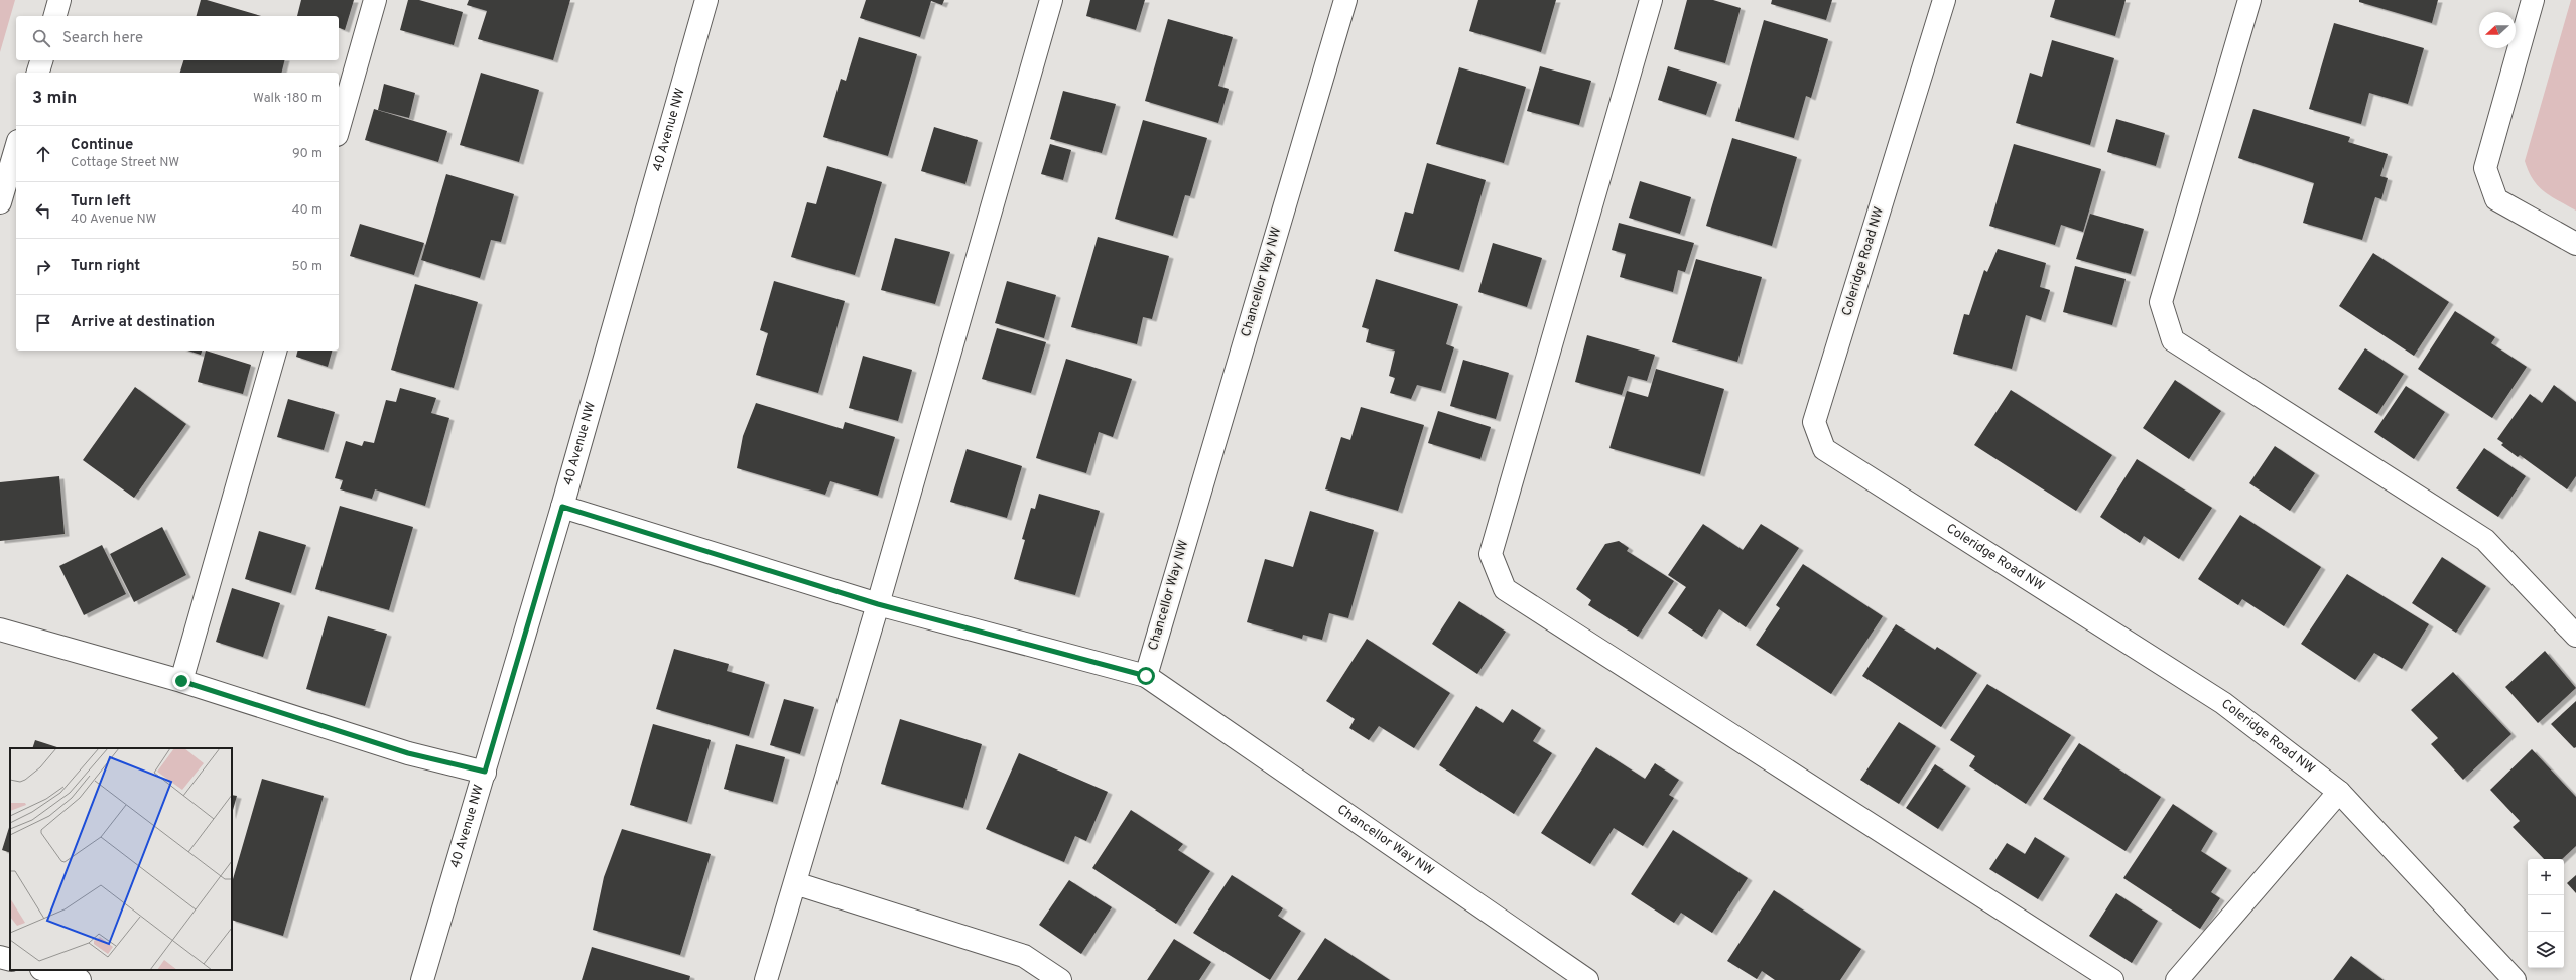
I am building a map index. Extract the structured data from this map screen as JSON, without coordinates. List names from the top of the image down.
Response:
{
  "streets": {
    "street": ["40 Avenue NW", "Coleridge Road NW", "Chancellor Way NW"]
  },
  "north": "left",
  "page": {
    "search": "Search here",
    "heading": ["3 min", "Walk · 180 m"],
    "list": [
      ["Continue", "Cottage Street NW", "90 m"],
      ["Turn left", "40 Avenue NW", "40 m"],
      ["Turn right", "50 m"],
      "Arrive at destination"
    ],
    "map_buttons": ["+", "−"]
  }
}
